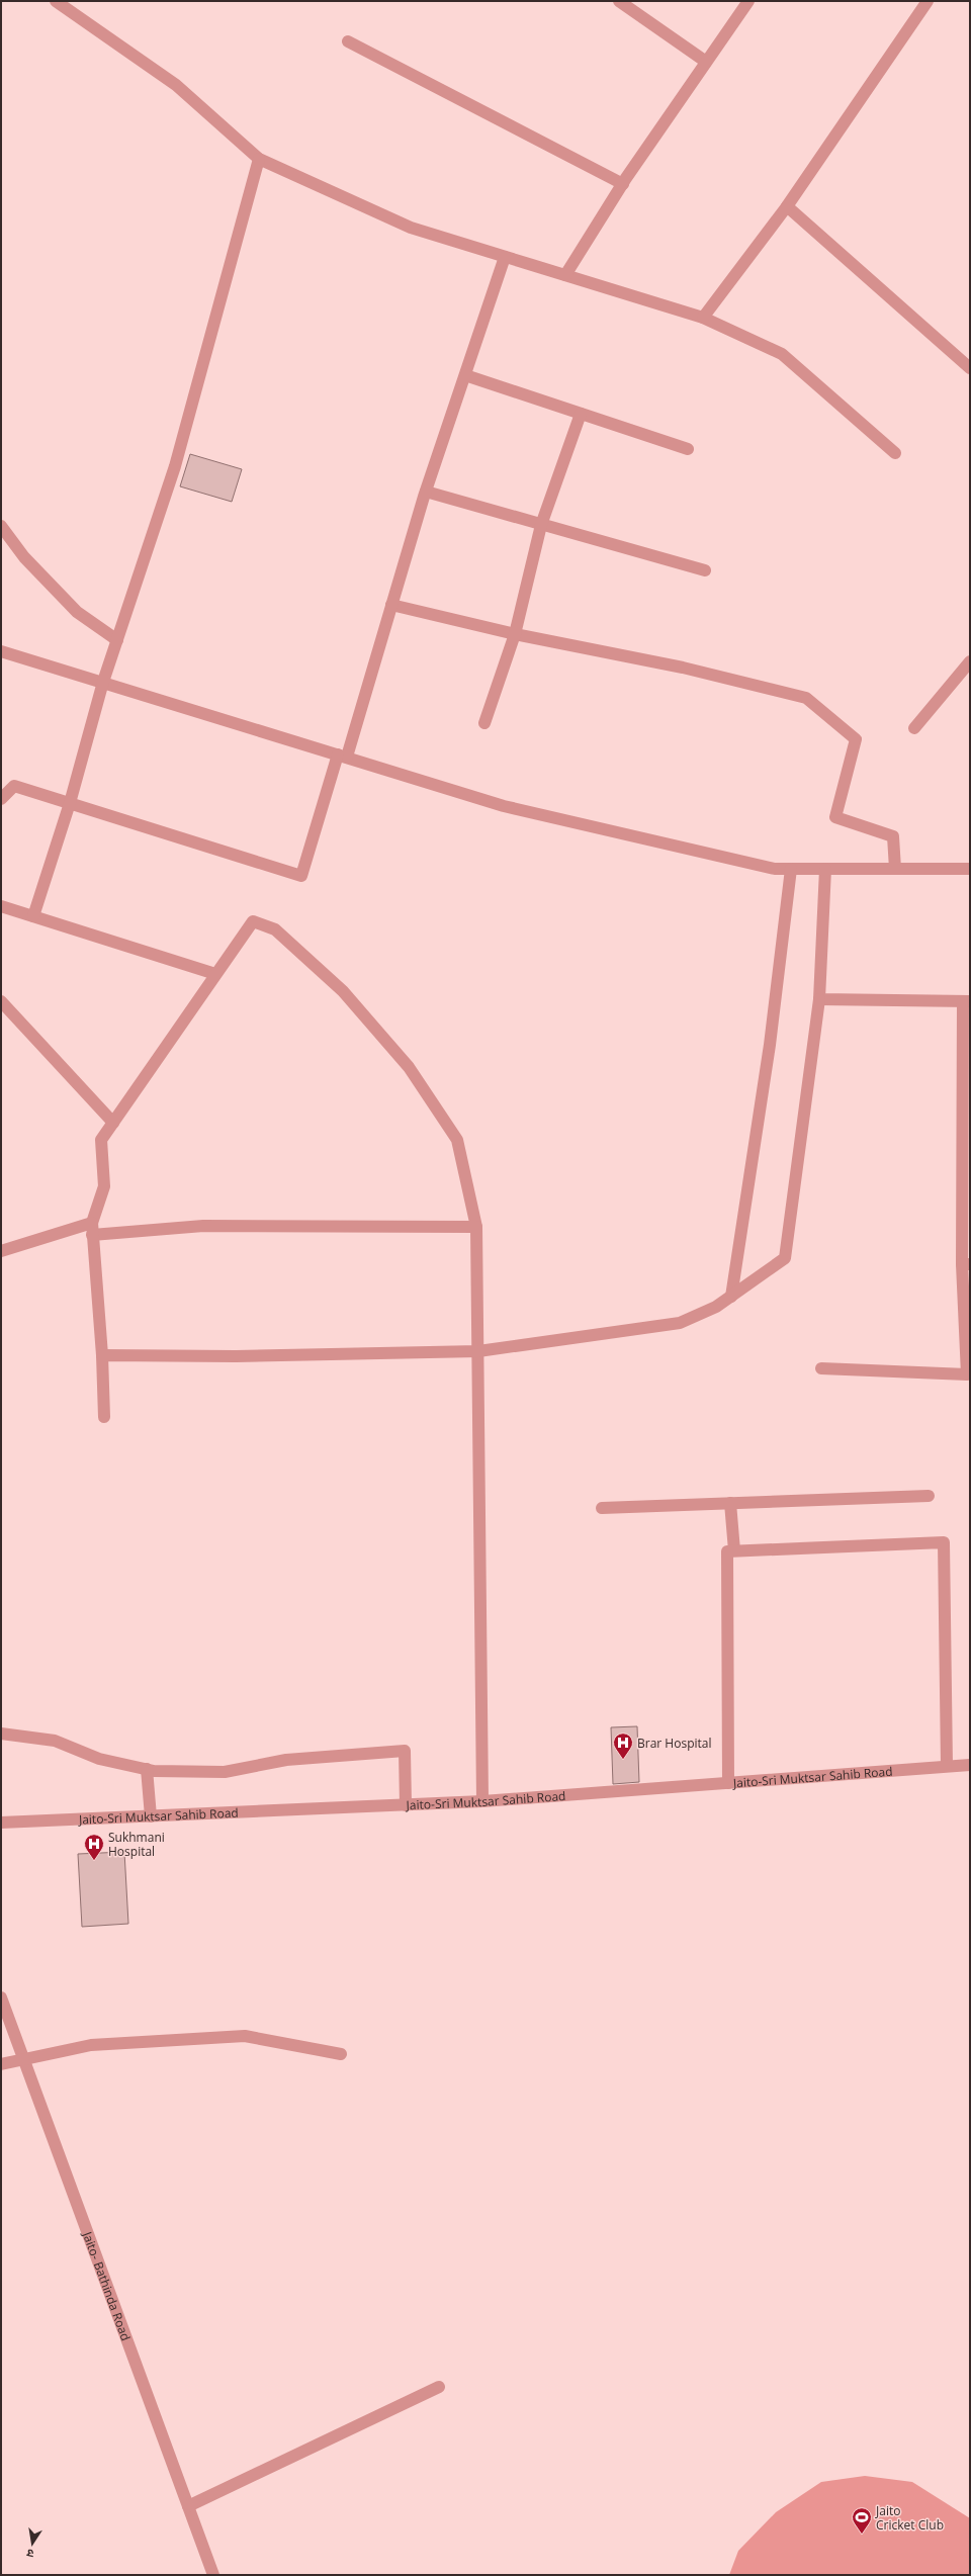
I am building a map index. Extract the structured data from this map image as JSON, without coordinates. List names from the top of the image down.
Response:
{
  "streets": {
    "street": ["Jaito-Sri Muktsar Sahib Road", "Jaito- Bathinda Road"]
  },
  "places": {
    "hospital": ["Brar Hospital", "Sukhmani Hospital"],
    "sports": ["Jaito Cricket Club"]
  },
  "north": "bottom"
}
